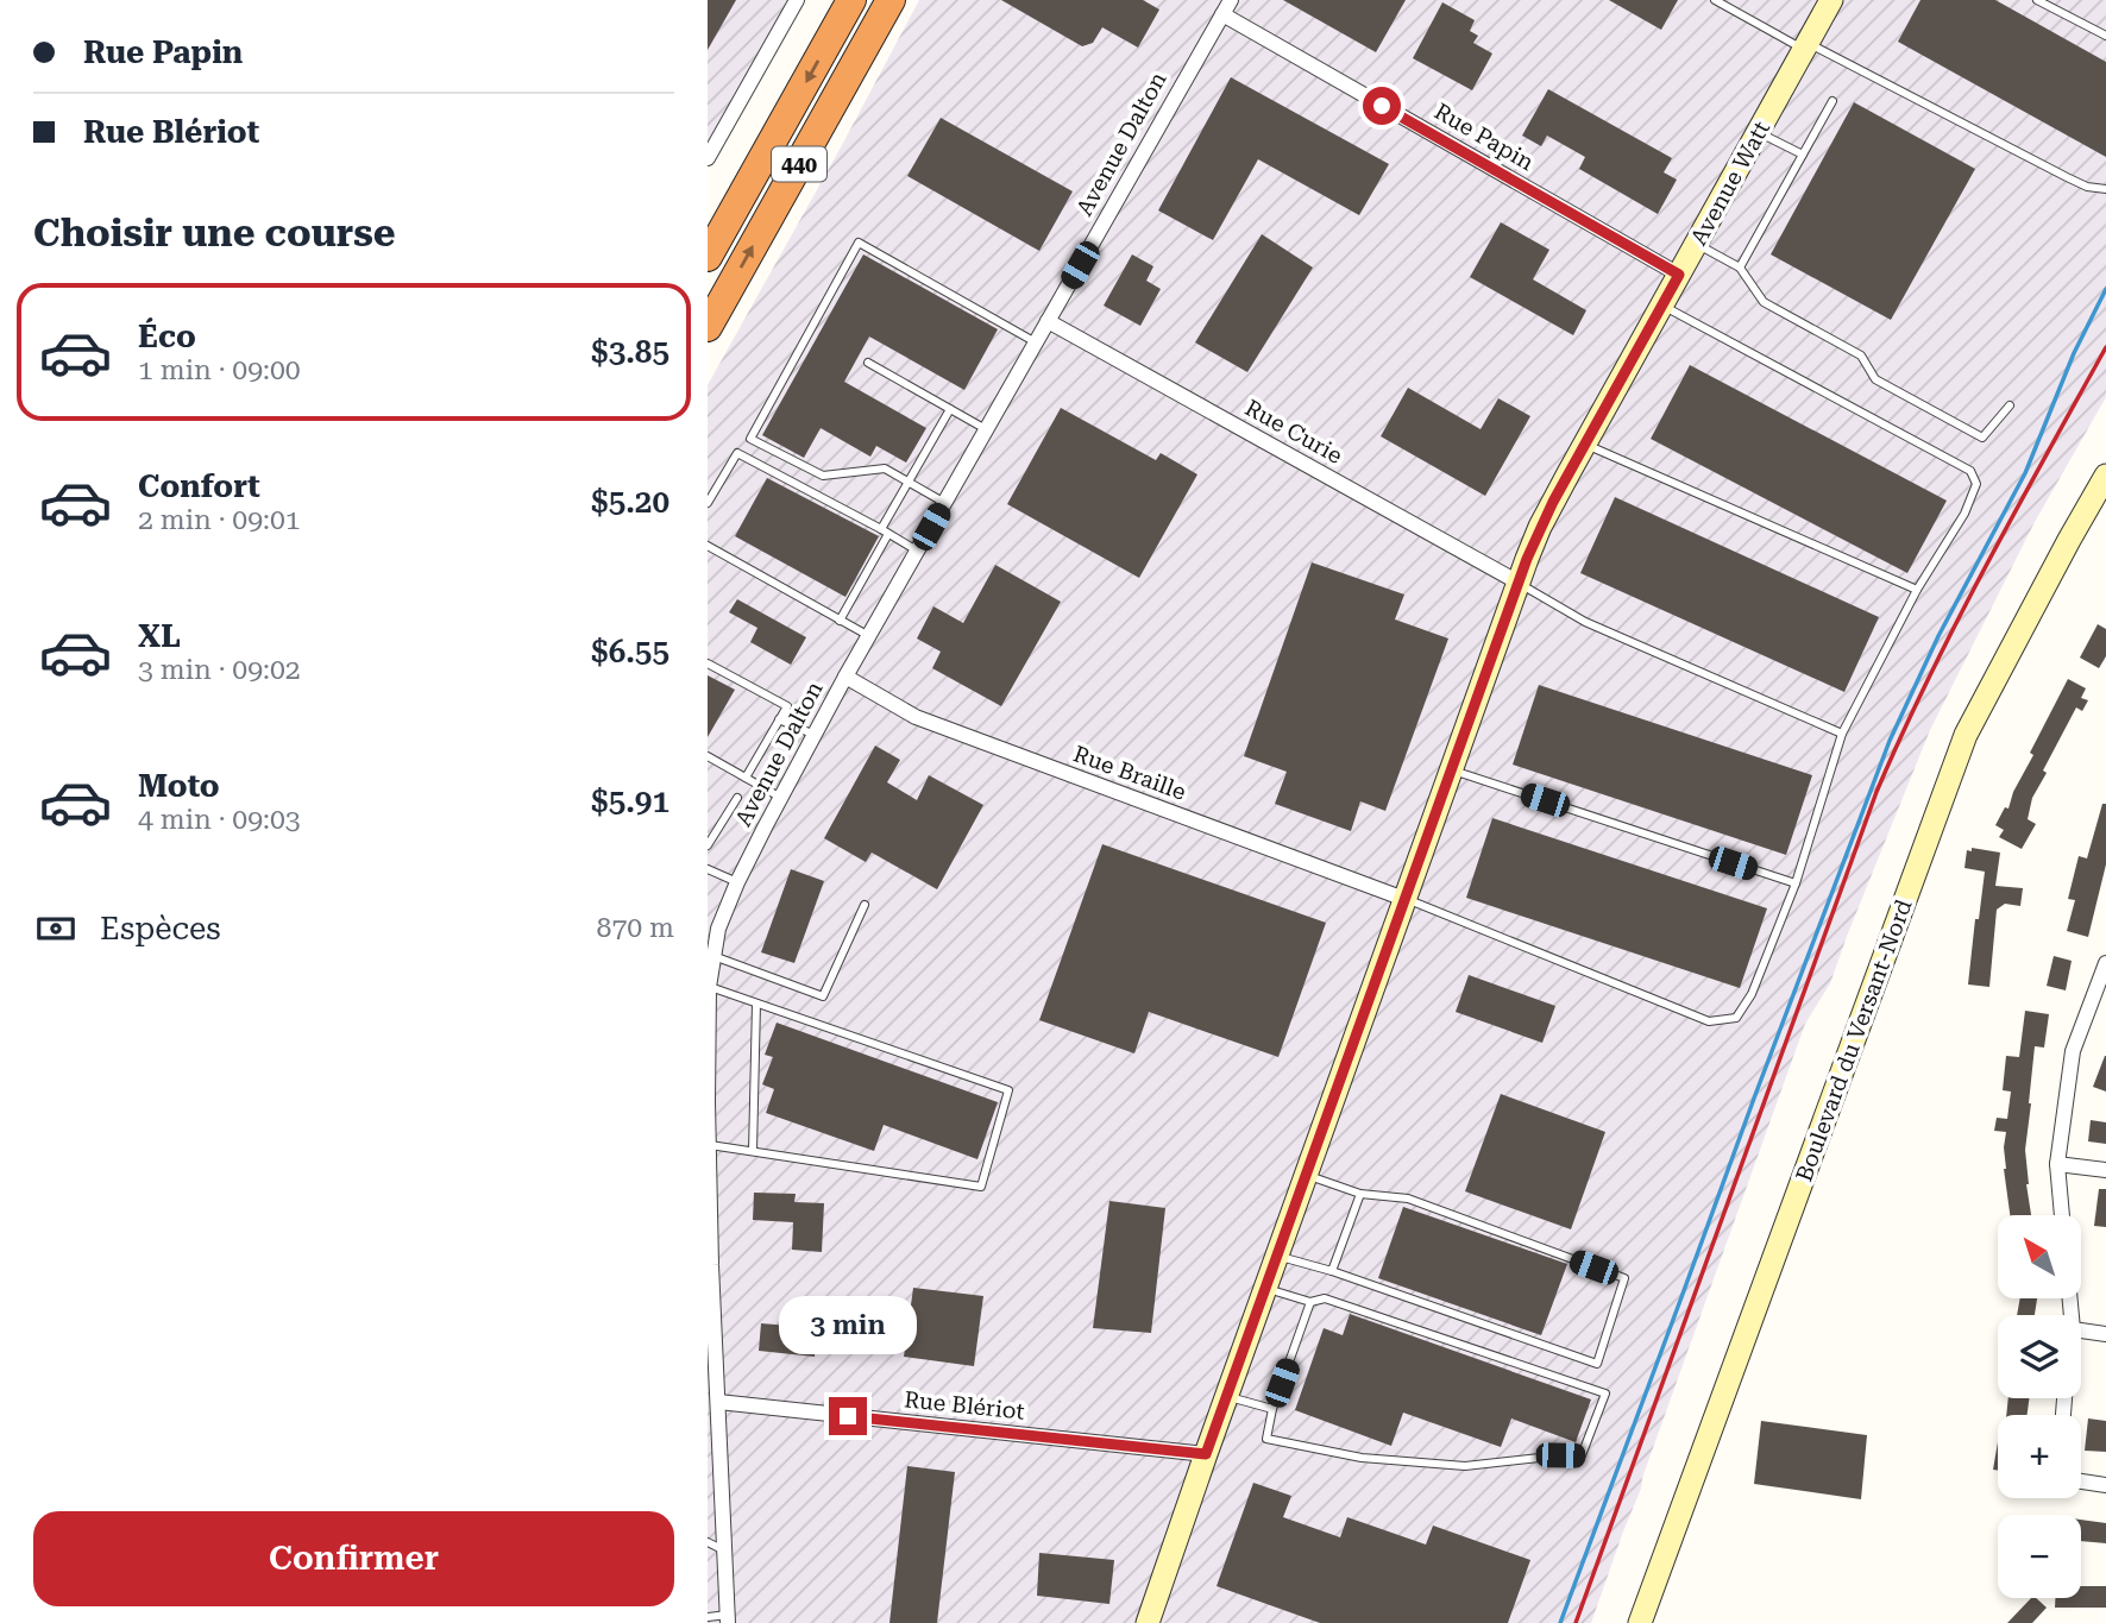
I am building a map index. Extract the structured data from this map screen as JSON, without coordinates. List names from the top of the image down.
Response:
{
  "streets": {
    "highway": ["440"],
    "street": [
      "Rue Papin",
      "Avenue Dalton",
      "Avenue Watt",
      "Rue Curie",
      "Rue Braille",
      "Boulevard du Versant-Nord",
      "Rue Blériot"
    ]
  },
  "crossings": [
    ["Rue Papin", "Avenue Dalton"],
    ["Rue Papin", "Avenue Watt"],
    ["Avenue Dalton", "Rue Curie"],
    ["Avenue Dalton", "Rue Braille"],
    ["Avenue Dalton", "Rue Blériot"],
    ["Avenue Watt", "Rue Curie"],
    ["Avenue Watt", "Rue Braille"],
    ["Avenue Watt", "Rue Blériot"]
  ],
  "north": "top left",
  "page": {
    "banner": ["Rue Papin", "Rue Blériot"],
    "heading": "Choisir une course",
    "list": [
      {
        "name": "Éco",
        "note": "1 min · 09:00",
        "value": "$3.85"
      },
      {
        "name": "Confort",
        "note": "2 min · 09:01",
        "value": "$5.20"
      },
      {
        "name": "XL",
        "note": "3 min · 09:02",
        "value": "$6.55"
      },
      {
        "name": "Moto",
        "note": "4 min · 09:03",
        "value": "$5.91"
      }
    ],
    "pay": ["Espèces", "870 m"],
    "map_buttons": ["+", "−"],
    "bubble": "3 min",
    "buttons": "Confirmer"
  }
}
